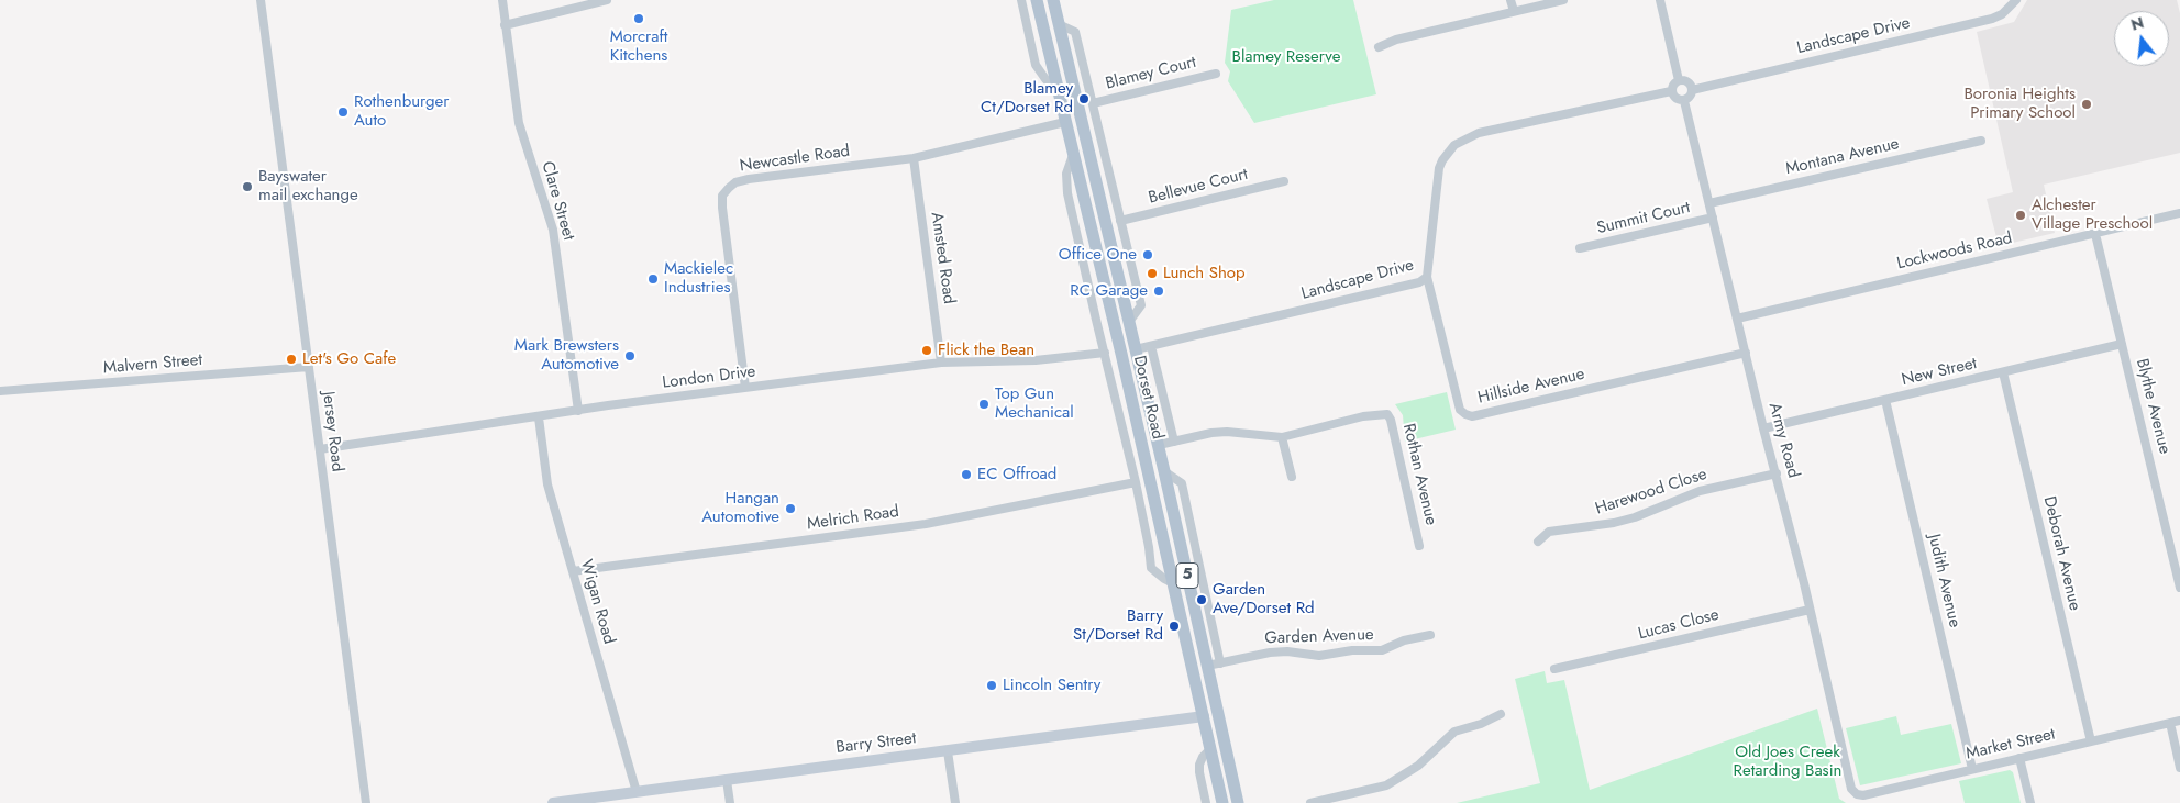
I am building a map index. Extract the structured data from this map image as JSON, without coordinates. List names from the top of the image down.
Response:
{
  "streets": {
    "main road": ["Dorset Road", "5", "Barry Street"],
    "street": [
      "Landscape Drive",
      "Blamey Court",
      "Montana Avenue",
      "Newcastle Road",
      "Bellevue Court",
      "Clare Street",
      "Summit Court",
      "Lockwoods Road",
      "Amsted Road",
      "Malvern Street",
      "New Street",
      "London Drive",
      "Hillside Avenue",
      "Blythe Avenue",
      "Jersey Road",
      "Army Road",
      "Rothan Avenue",
      "Harewood Close",
      "Melrich Road",
      "Deborah Avenue",
      "Judith Avenue",
      "Wigan Road",
      "Lucas Close",
      "Garden Avenue",
      "Market Street"
    ]
  },
  "crossings": [
    ["Landscape Drive", "Hillside Avenue"],
    ["Landscape Drive", "Dorset Road"],
    ["Landscape Drive", "Army Road"],
    ["Montana Avenue", "Army Road"],
    ["Newcastle Road", "Amsted Road"],
    ["Newcastle Road", "London Drive"],
    ["Newcastle Road", "Dorset Road"],
    ["Clare Street", "London Drive"],
    ["Summit Court", "Army Road"],
    ["Lockwoods Road", "Blythe Avenue"],
    ["Lockwoods Road", "Army Road"],
    ["Amsted Road", "London Drive"],
    ["Malvern Street", "Jersey Road"],
    ["New Street", "Blythe Avenue"],
    ["New Street", "Army Road"],
    ["New Street", "Deborah Avenue"],
    ["New Street", "Judith Avenue"],
    ["London Drive", "Jersey Road"],
    ["London Drive", "Wigan Road"],
    ["Hillside Avenue", "Army Road"],
    ["Dorset Road", "Rothan Avenue"],
    ["Dorset Road", "Garden Avenue"],
    ["Dorset Road", "Barry Street"],
    ["Army Road", "Harewood Close"],
    ["Army Road", "Lucas Close"],
    ["Army Road", "Market Street"],
    ["Melrich Road", "Wigan Road"],
    ["Deborah Avenue", "Market Street"],
    ["Judith Avenue", "Market Street"],
    ["Wigan Road", "Barry Street"]
  ],
  "parks": ["Blamey Reserve", "Old Joes Creek Retarding Basin"],
  "places": [
    "Morcraft Kitchens",
    "Blamey Ct/Dorset Rd",
    "Boronia Heights Primary School",
    "Rothenburger Auto",
    "Bayswater mail exchange",
    "Alchester Village Preschool",
    "Office One",
    "Lunch Shop",
    "Mackielec Industries",
    "RC Garage",
    "Flick the Bean",
    "Mark Brewsters Automotive",
    "Let's Go Cafe",
    "Top Gun Mechanical",
    "EC Offroad",
    "Hangan Automotive",
    "Garden Ave/Dorset Rd",
    "Barry St/Dorset Rd",
    "Lincoln Sentry"
  ],
  "north": "top"
}
